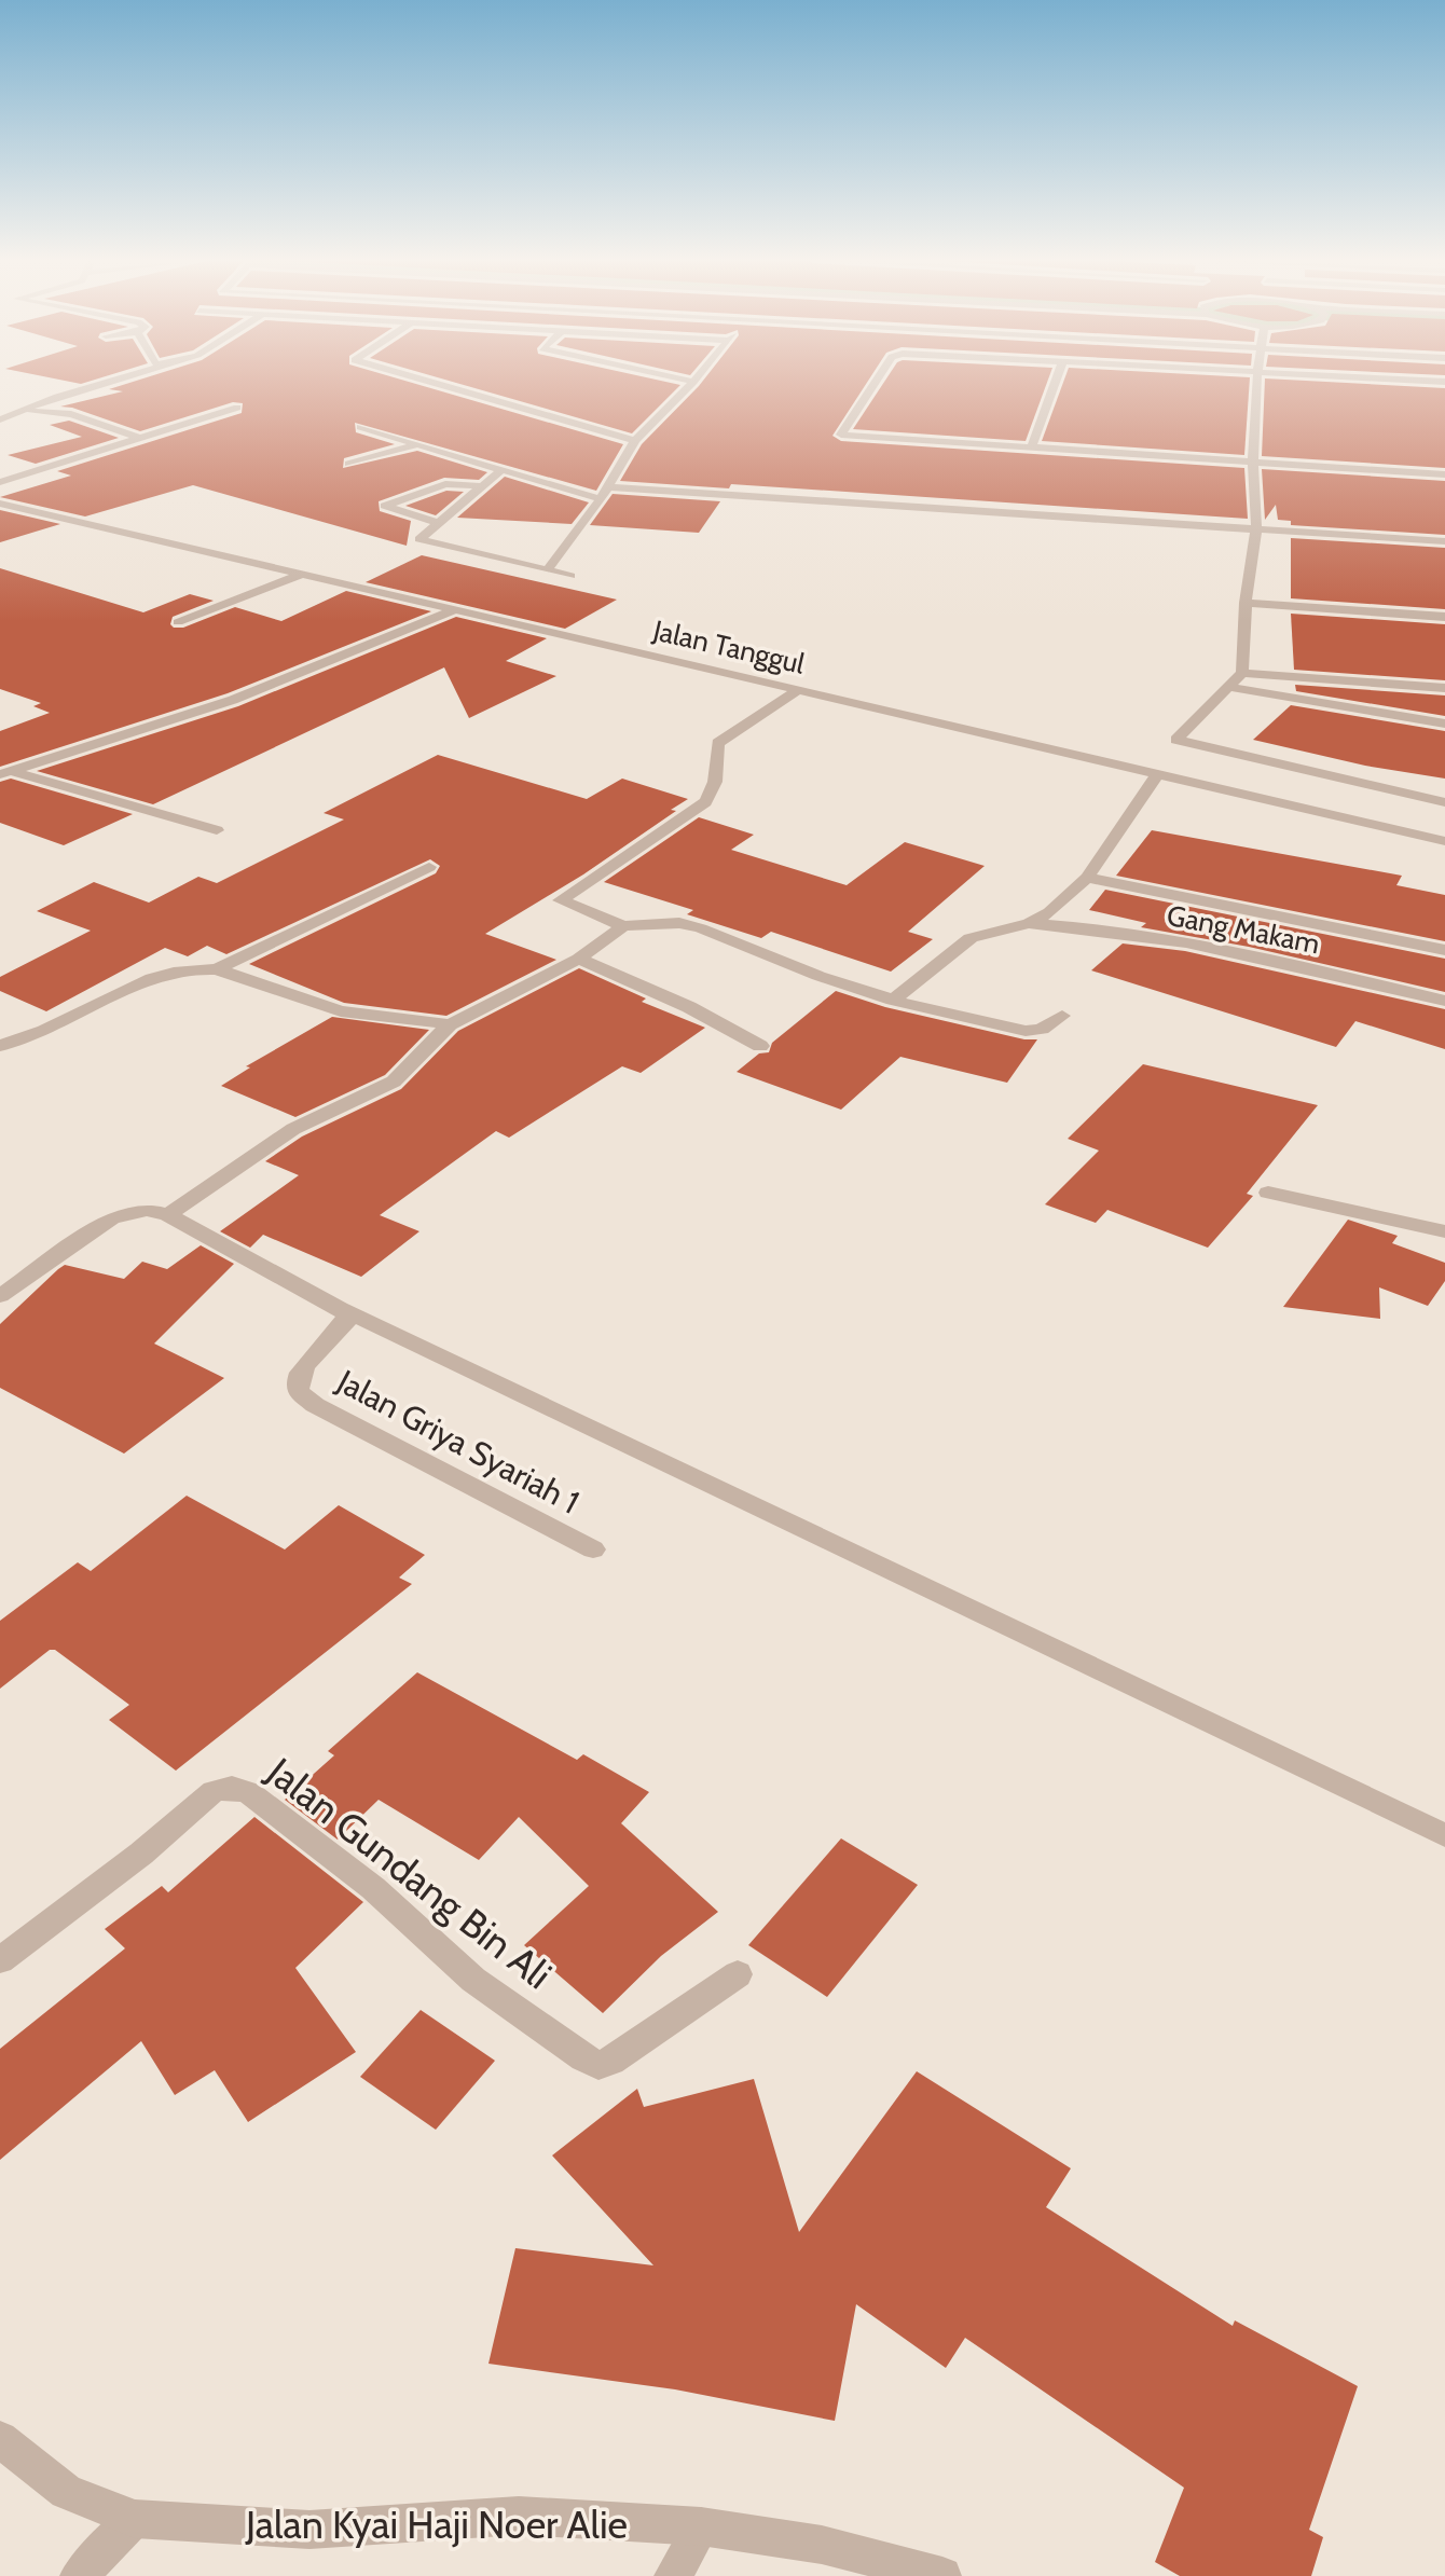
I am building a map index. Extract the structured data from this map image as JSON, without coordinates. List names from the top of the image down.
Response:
{
  "streets": {
    "street": [
      "Jalan Tanggul",
      "Gang Makam",
      "Jalan Griya Syariah 1",
      "Jalan Gundang Bin Ali",
      "Jalan Kyai Haji Noer Alie"
    ]
  }
}
